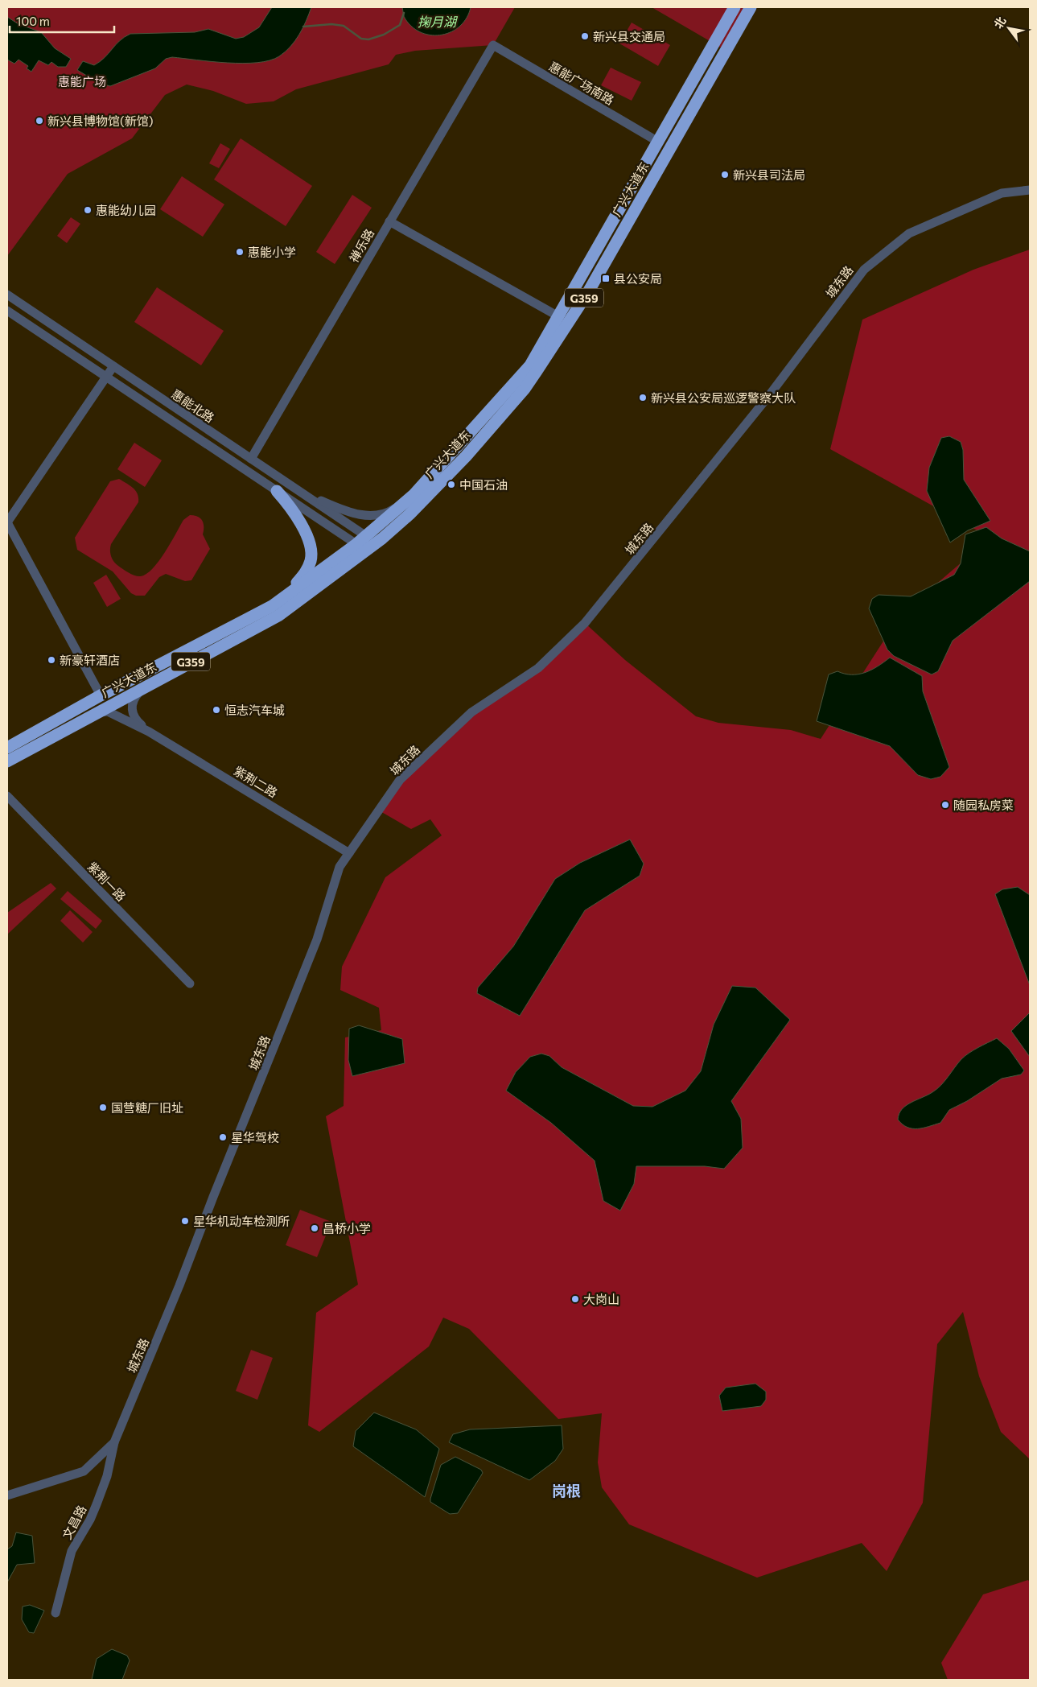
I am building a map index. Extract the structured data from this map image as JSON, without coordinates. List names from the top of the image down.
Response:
{
  "streets": {
    "highway": ["广兴大道东", "G359"],
    "street": [
      "惠能广场南路",
      "禅乐路",
      "城东路",
      "惠能北路",
      "紫荆二路",
      "紫荆一路",
      "文昌路"
    ]
  },
  "crossings": [
    ["惠能广场南路", "广兴大道东"],
    ["惠能广场南路", "禅乐路"],
    ["广兴大道东", "惠能北路"],
    ["广兴大道东", "紫荆二路"],
    ["禅乐路", "惠能北路"],
    ["城东路", "紫荆二路"],
    ["城东路", "文昌路"]
  ],
  "districts": ["岗根"],
  "water": ["掬月湖"],
  "parks": ["惠能广场"],
  "places": {
    "other": [
      "新兴县交通局",
      "新兴县博物馆(新馆)",
      "新兴县司法局",
      "惠能幼儿园",
      "惠能小学",
      "新兴县公安局巡逻警察大队",
      "中国石油",
      "新豪轩酒店",
      "恒志汽车城",
      "随园私房菜",
      "国营糖厂旧址",
      "星华驾校",
      "星华机动车检测所",
      "昌桥小学",
      "大岗山"
    ],
    "transit": ["县公安局"]
  },
  "scale_bar": "100 m",
  "north": "top left"
}
